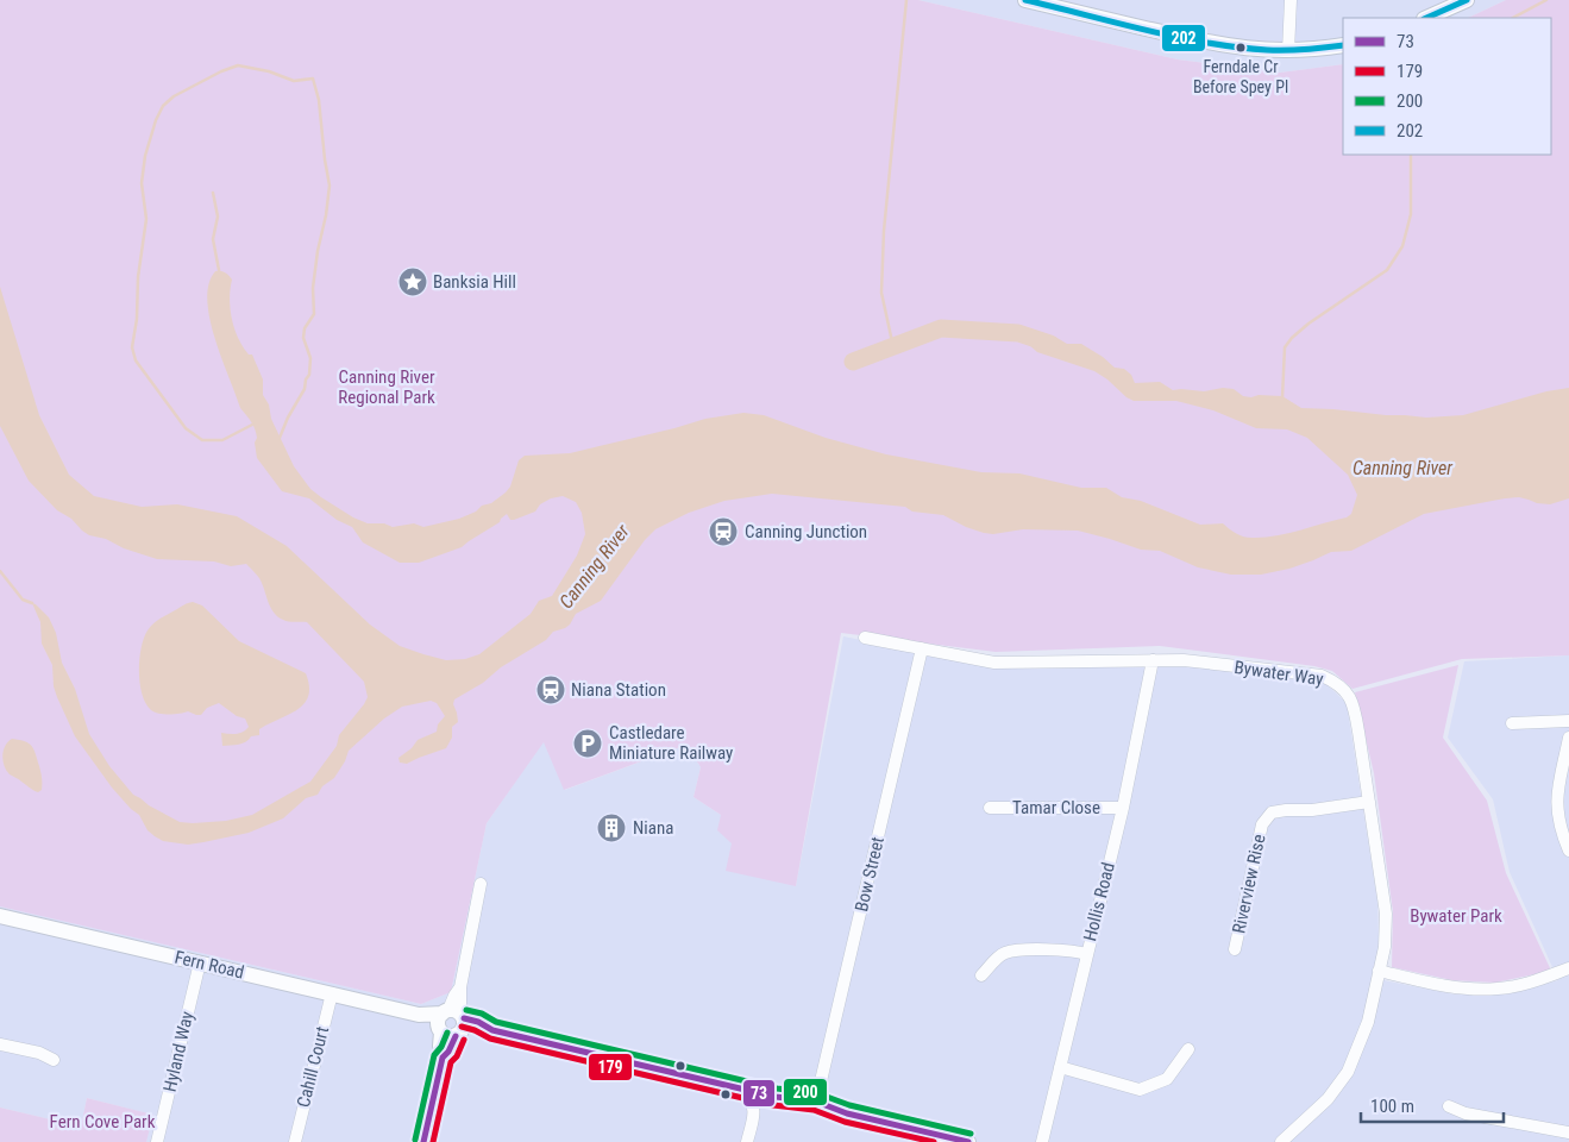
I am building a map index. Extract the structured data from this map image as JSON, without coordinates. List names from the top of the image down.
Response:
{
  "streets": {
    "street": [
      "Bywater Way",
      "Tamar Close",
      "Bow Street",
      "Riverview Rise",
      "Hollis Road",
      "Fern Road",
      "Hyland Way",
      "Cahill Court"
    ]
  },
  "crossings": [
    ["Bywater Way", "Bow Street"],
    ["Bywater Way", "Riverview Rise"],
    ["Bywater Way", "Hollis Road"],
    ["Tamar Close", "Hollis Road"],
    ["Fern Road", "Hyland Way"],
    ["Fern Road", "Cahill Court"]
  ],
  "water": ["Canning River"],
  "parks": ["Canning River Regional Park", "Bywater Park", "Fern Cove Park"],
  "places": {
    "other": ["Ferndale Cr Before Spey Pl"],
    "place": ["Banksia Hill"],
    "station": ["Canning Junction", "Niana Station"],
    "parking": ["Castledare Miniature Railway"],
    "building": ["Niana"]
  },
  "lines": [
    "transit line 202",
    "transit line 200",
    "transit line 73",
    "transit line 179"
  ],
  "legend": [
    "73",
    "179",
    "200",
    "202"
  ],
  "scale_bar": "100 m"
}
